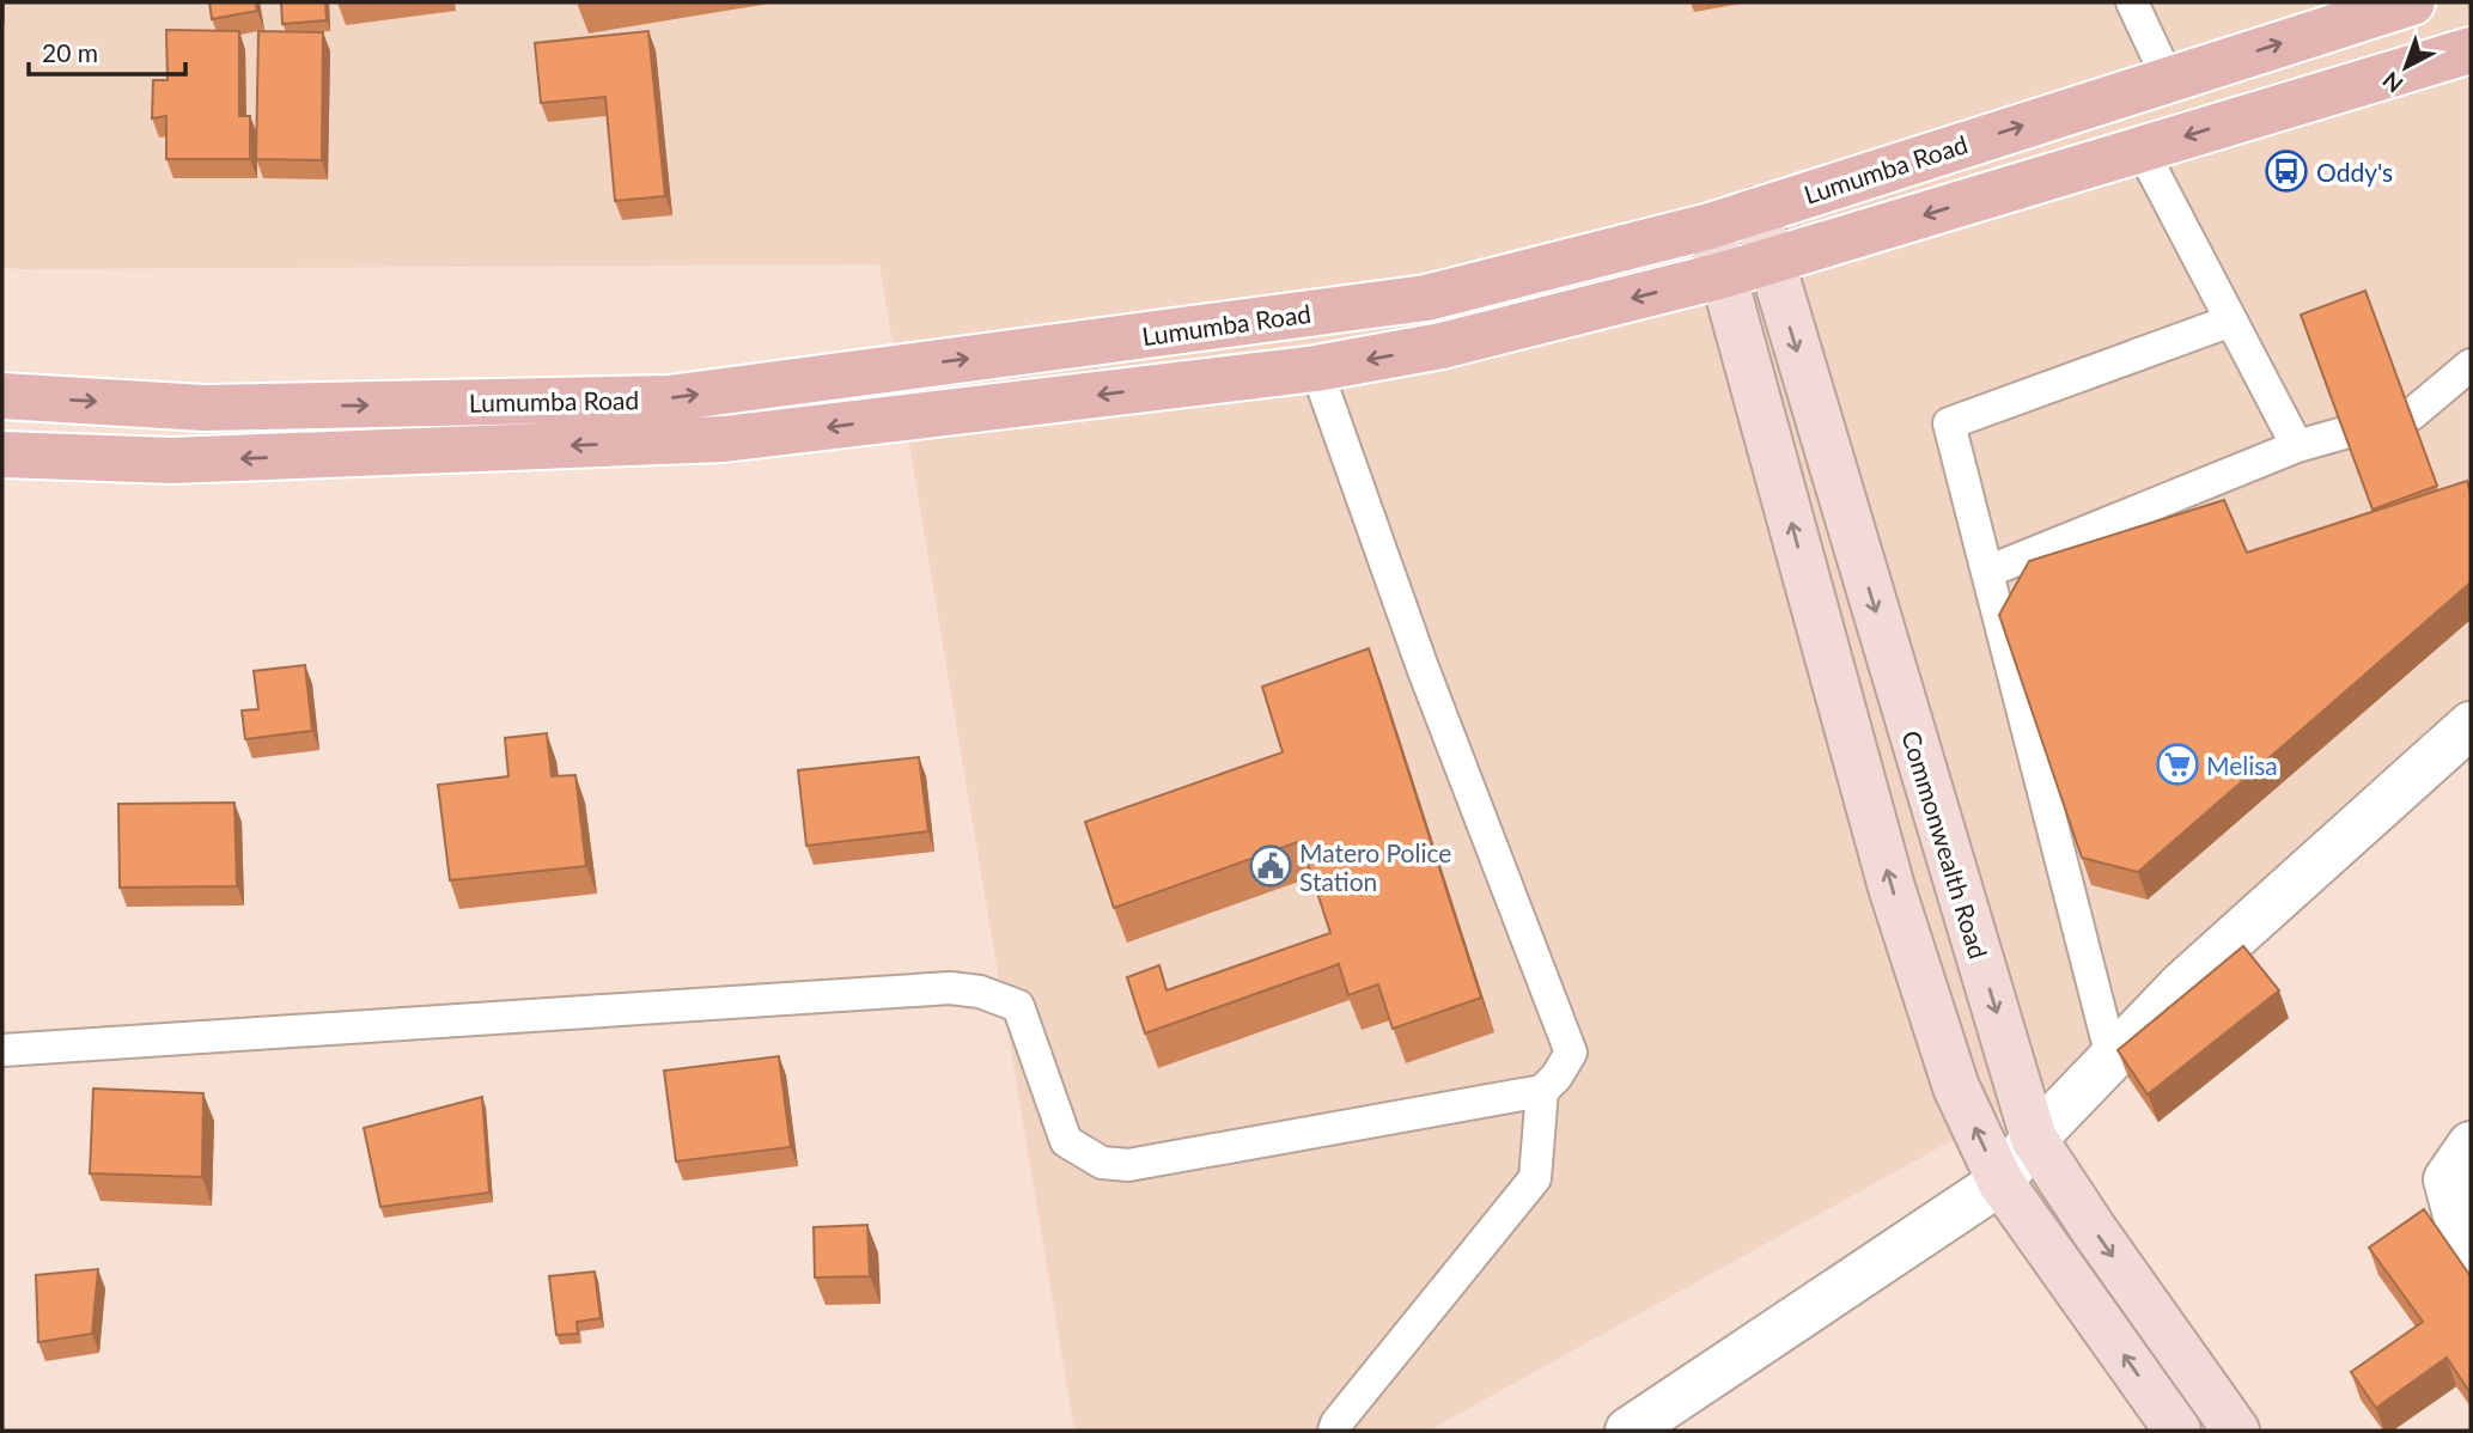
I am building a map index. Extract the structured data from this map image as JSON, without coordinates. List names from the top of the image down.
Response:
{
  "streets": {
    "main road": ["Lumumba Road", "Commonwealth Road"]
  },
  "crossings": [
    ["Lumumba Road", "Commonwealth Road"]
  ],
  "places": {
    "bus stop": ["Oddy's"],
    "supermarket": ["Melisa"],
    "public building": ["Matero Police Station"]
  },
  "scale_bar": "20 m",
  "north": "bottom left"
}
